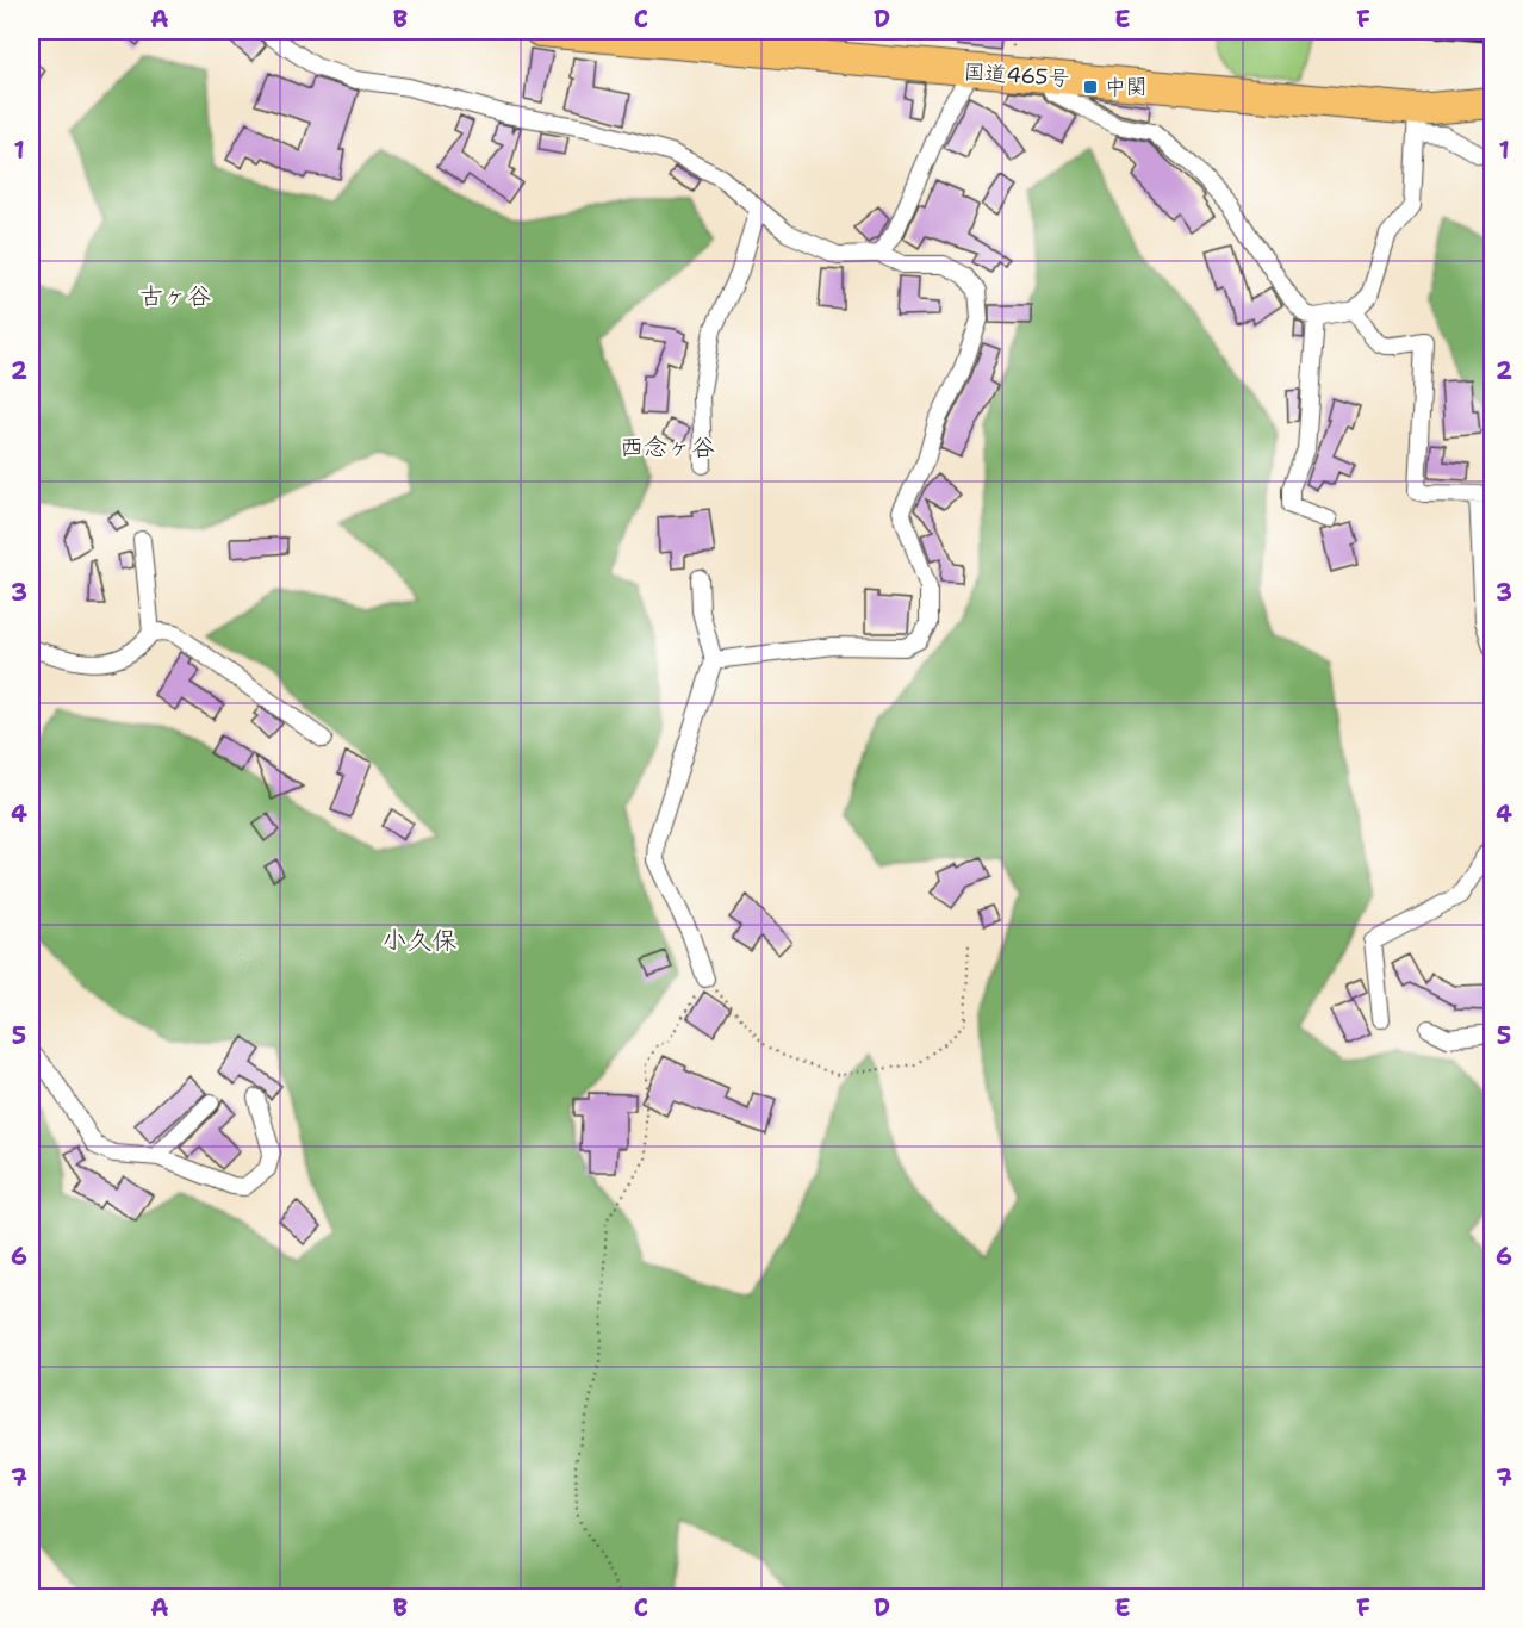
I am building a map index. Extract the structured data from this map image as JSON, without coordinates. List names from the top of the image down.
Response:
{
  "streets": {
    "highway": ["国道465号"]
  },
  "districts": ["古ヶ谷", "西念ヶ谷", "小久保"],
  "places": {
    "transit": ["中関"]
  },
  "grid": {
    "columns": [
      "A",
      "B",
      "C",
      "D",
      "E",
      "F"
    ],
    "rows": [
      "1",
      "2",
      "3",
      "4",
      "5",
      "6",
      "7"
    ]
  }
}
